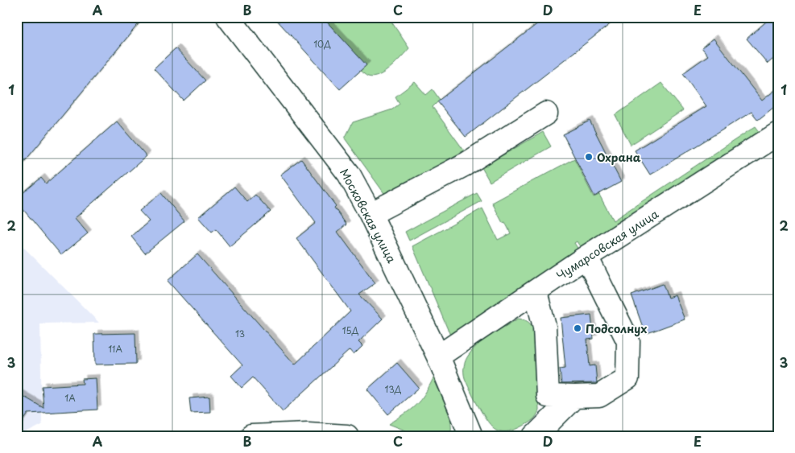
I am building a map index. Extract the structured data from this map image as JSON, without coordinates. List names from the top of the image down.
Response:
{
  "streets": {
    "street": ["Московская улица", "Чумарсовская улица"]
  },
  "crossings": [
    ["Московская улица", "Чумарсовская улица"]
  ],
  "places": ["Охрана", "Подсолнух"],
  "house_numbers": [
    "10Д",
    "15Д",
    "13",
    "11А",
    "13Д",
    "1А"
  ],
  "grid": {
    "columns": [
      "A",
      "B",
      "C",
      "D",
      "E"
    ],
    "rows": ["1", "2", "3"]
  }
}
